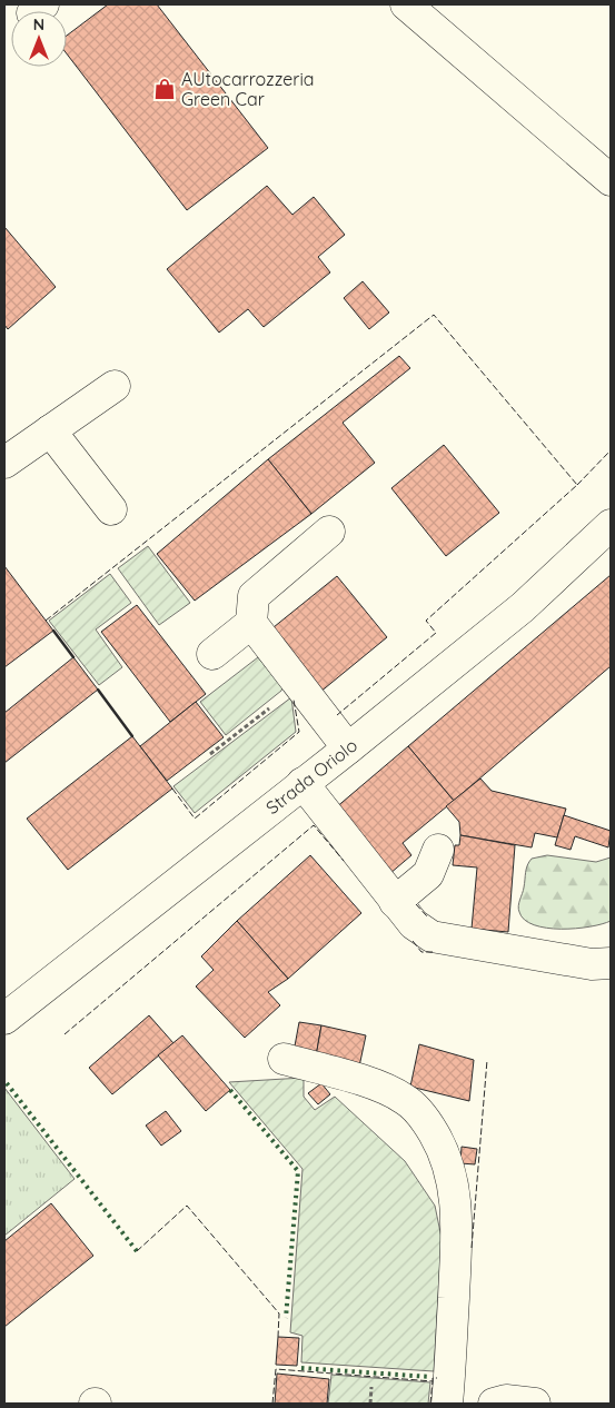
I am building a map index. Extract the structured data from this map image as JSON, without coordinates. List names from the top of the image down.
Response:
{
  "streets": {
    "street": ["Strada Oriolo"]
  },
  "places": {
    "shop": ["AUtocarrozzeria Green Car"]
  },
  "north": "top"
}
